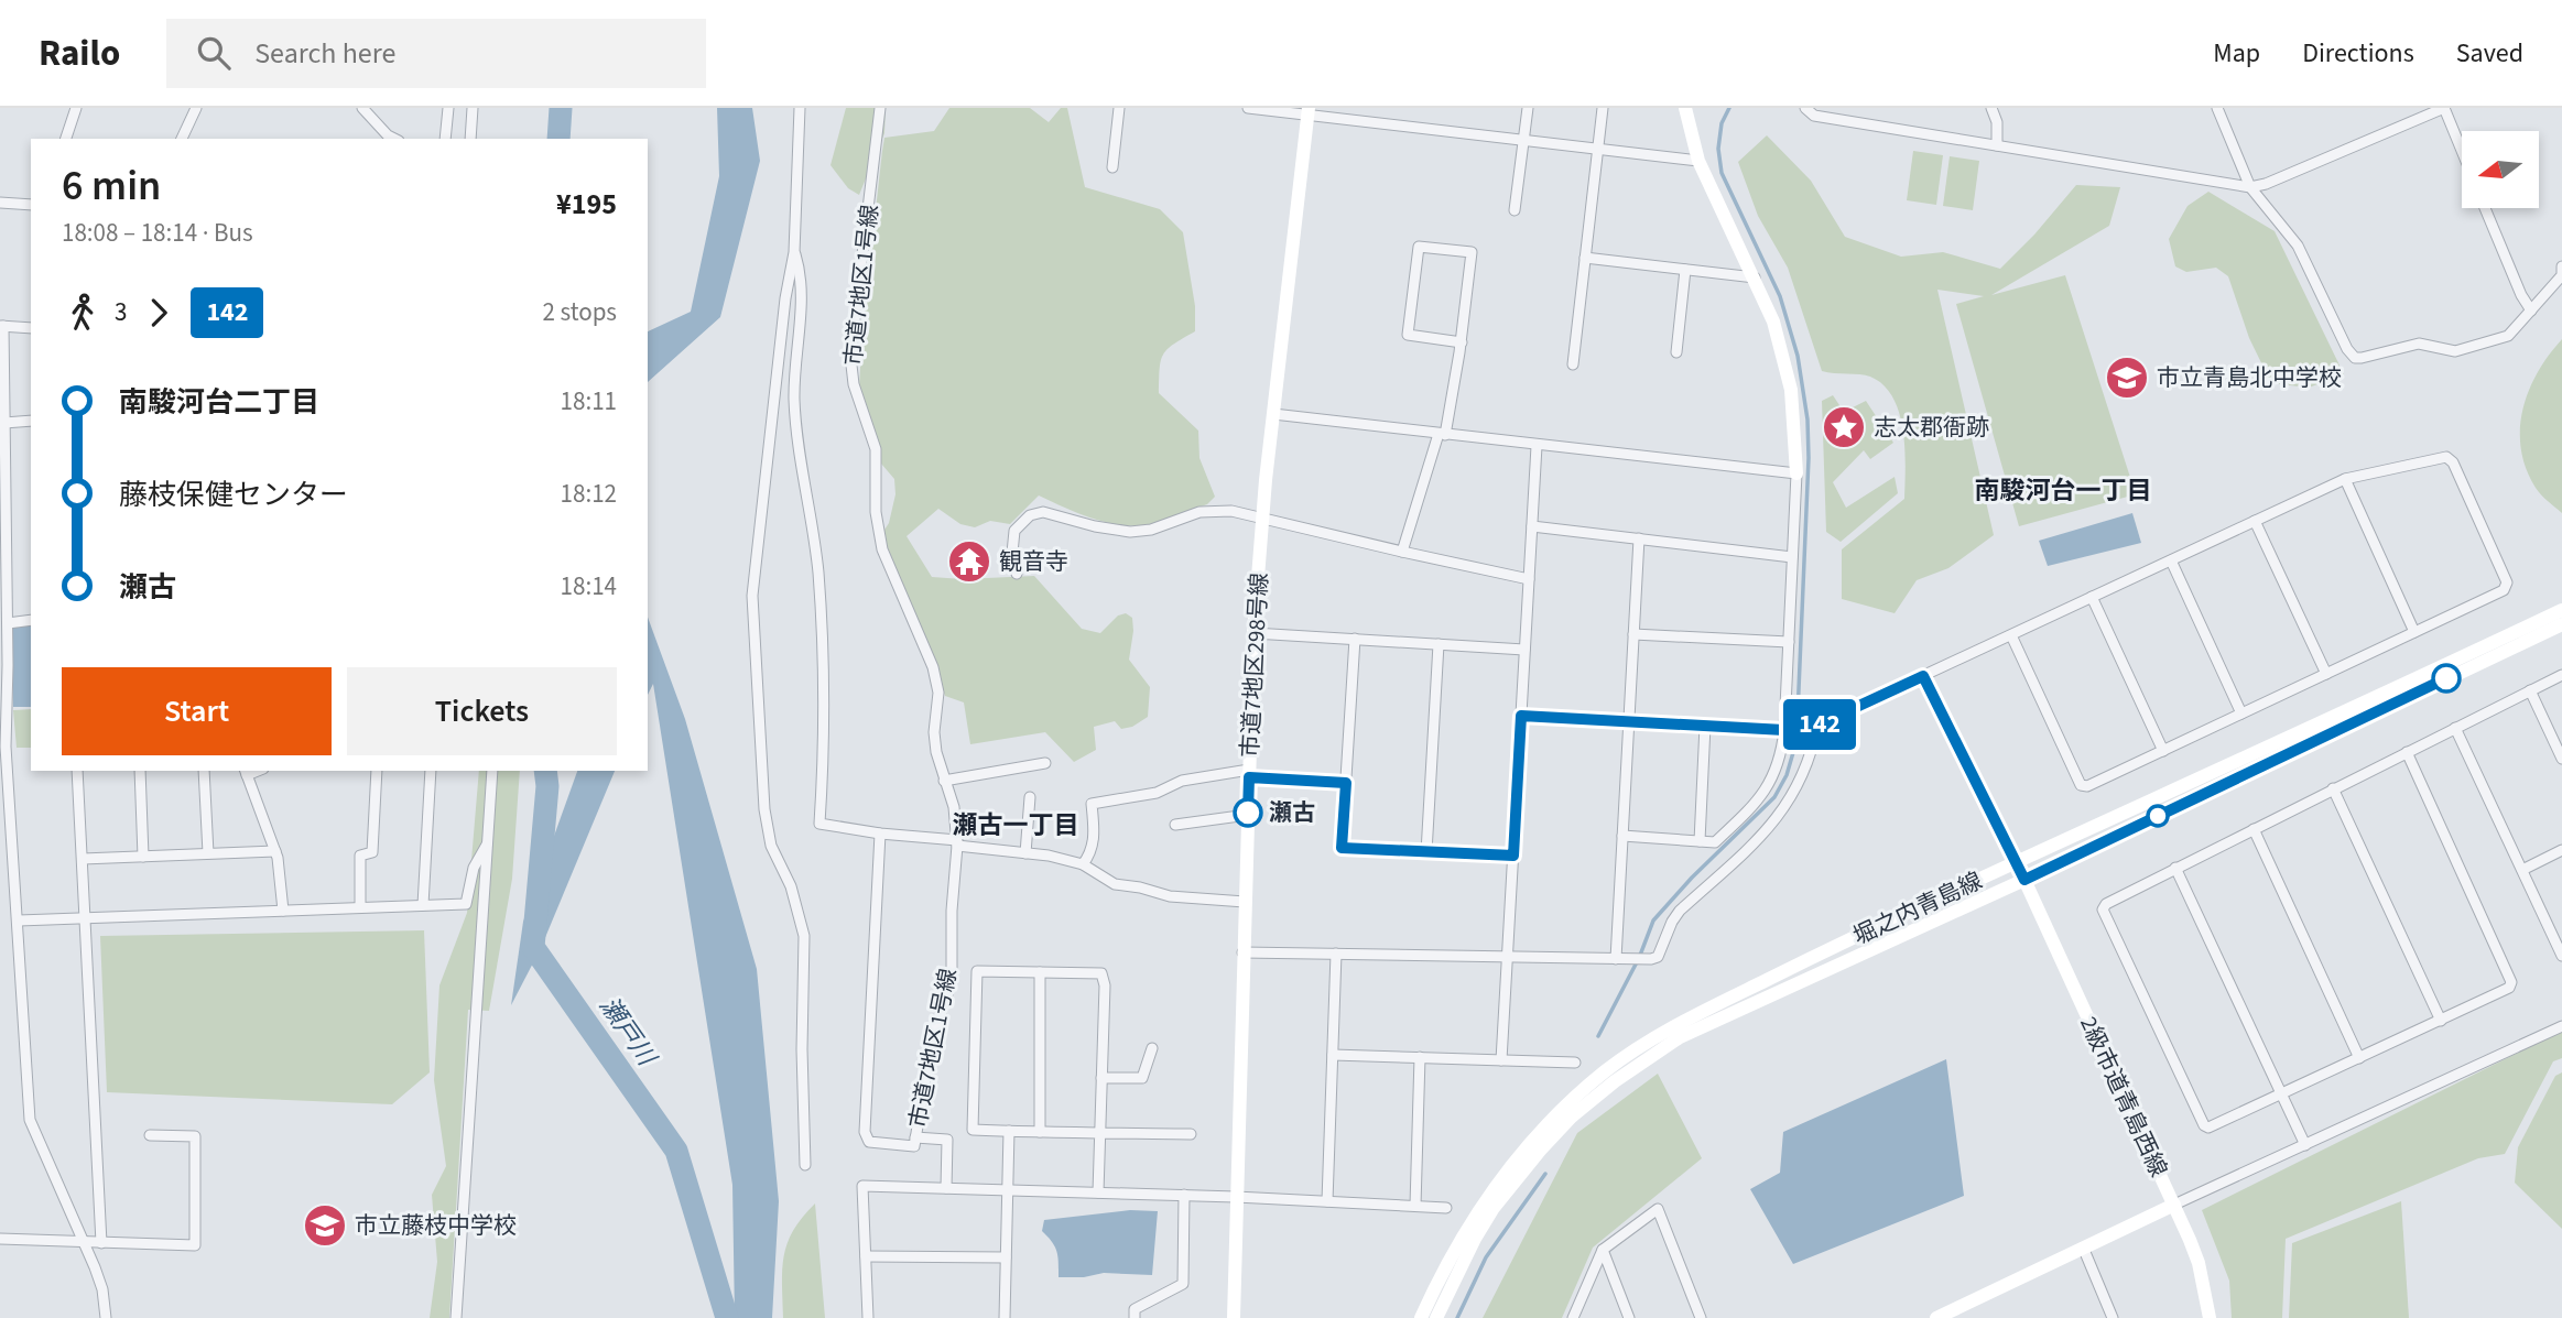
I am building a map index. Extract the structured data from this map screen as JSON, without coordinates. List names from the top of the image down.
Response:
{
  "streets": {
    "main road": ["市道7地区298号線", "堀之内青島線", "2級市道青島西線"],
    "street": ["市道7地区1号線"]
  },
  "crossings": [
    ["堀之内青島線", "2級市道青島西線"]
  ],
  "districts": ["南駿河台一丁目", "瀬古一丁目"],
  "water": ["瀬戸川"],
  "places": {
    "school or university": ["市立青島北中学校", "市立藤枝中学校"],
    "place": ["志太郡衙跡"],
    "temple": ["観音寺"],
    "other": ["瀬古"]
  },
  "lines": ["bus line 142"],
  "north": "left",
  "page": {
    "header": "Railo",
    "search": "Search here",
    "nav": ["Map", "Directions", "Saved"],
    "on_map": "142",
    "heading": ["6 min", "18:08 – 18:14 · Bus", "¥195"],
    "legs": ["3", "142", "2 stops"],
    "list": [
      {
        "name": "南駿河台二丁目",
        "value": "18:11"
      },
      {
        "name": "藤枝保健センター",
        "value": "18:12"
      },
      {
        "name": "瀬古",
        "value": "18:14"
      }
    ],
    "buttons": ["Start", "Tickets"]
  }
}
